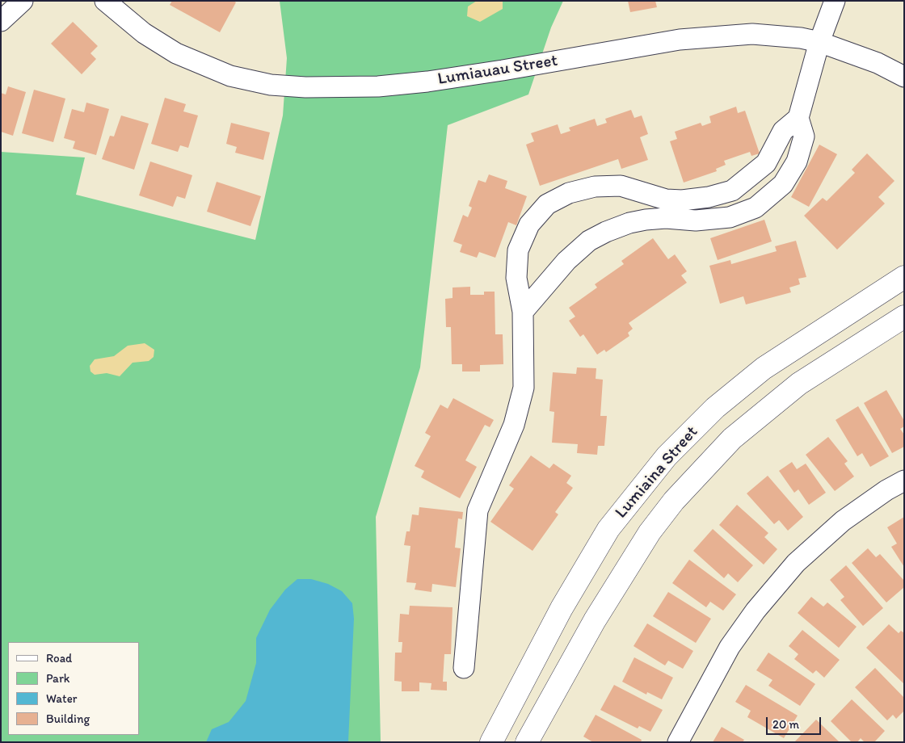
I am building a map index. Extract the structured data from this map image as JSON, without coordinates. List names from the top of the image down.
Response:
{
  "streets": {
    "main road": ["Lumiaina Street"],
    "street": ["Lumiauau Street"]
  },
  "legend": [
    "Road",
    "Park",
    "Water",
    "Building"
  ],
  "scale_bar": "20 m"
}
